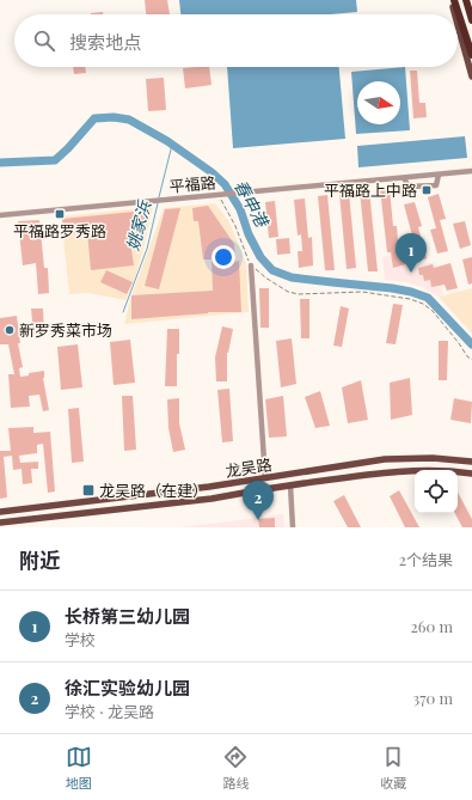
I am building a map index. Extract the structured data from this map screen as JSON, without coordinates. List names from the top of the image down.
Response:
{
  "streets": {
    "main road": ["龙吴路"],
    "street": ["平福路"]
  },
  "water": ["春申港", "姚家浜"],
  "places": {
    "transit": ["平福路上中路", "平福路罗秀路", "龙吴路（在建）"],
    "other": ["新罗秀菜市场"]
  },
  "north": "right",
  "page": {
    "search": "搜索地点",
    "pins": ["1", "2"],
    "heading": ["附近", "2个结果"],
    "list": [
      {
        "mark": "1",
        "name": "长桥第三幼儿园",
        "note": "学校",
        "value": "260 m"
      },
      {
        "mark": "2",
        "name": "徐汇实验幼儿园",
        "note": "学校 · 龙吴路",
        "value": "370 m"
      }
    ],
    "nav": ["地图", "路线", "收藏"]
  }
}
